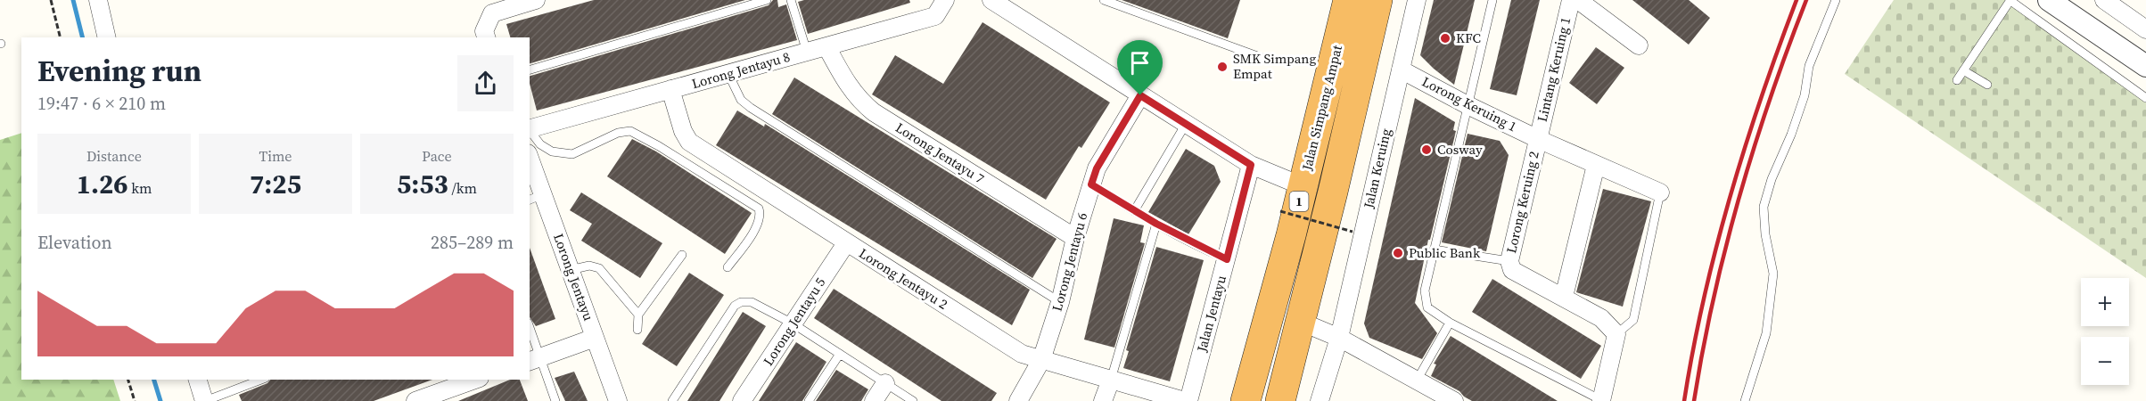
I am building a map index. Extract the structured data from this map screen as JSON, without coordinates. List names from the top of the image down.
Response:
{
  "streets": {
    "highway": ["Jalan Simpang Ampat", "1"],
    "street": [
      "Lintang Keruing 1",
      "Lorong Jentayu 8",
      "Lorong Keruing 1",
      "Lorong Jentayu 7",
      "Jalan Keruing",
      "Lorong Keruing 2",
      "Lorong Jentayu 6",
      "Lorong Jentayu",
      "Lorong Jentayu 2",
      "Jalan Jentayu",
      "Lorong Jentayu 5"
    ]
  },
  "crossings": [
    ["Lintang Keruing 1", "Lorong Keruing 1"],
    ["Lintang Keruing 1", "Lorong Keruing 2"],
    ["Lorong Jentayu 8", "Lorong Jentayu 7"],
    ["Lorong Jentayu 8", "Lorong Jentayu 2"],
    ["Lorong Keruing 1", "Jalan Keruing"],
    ["Lorong Keruing 1", "Lorong Keruing 2"],
    ["Lorong Jentayu 7", "Lorong Jentayu 6"],
    ["Lorong Jentayu 6", "Lorong Jentayu 2"],
    ["Lorong Jentayu 2", "Jalan Jentayu"],
    ["Lorong Jentayu 2", "Lorong Jentayu 5"]
  ],
  "places": [
    "KFC",
    "SMK Simpang Empat",
    "Cosway",
    "Public Bank"
  ],
  "page": {
    "heading": ["Evening run", "19:47 · 6 × 210 m"],
    "stats": [
      ["Distance", "1.26 km"],
      ["Time", "7:25"],
      ["Pace", "5:53 /km"]
    ],
    "chart": ["Elevation", "285–289 m"],
    "map_buttons": ["+", "−"]
  }
}
